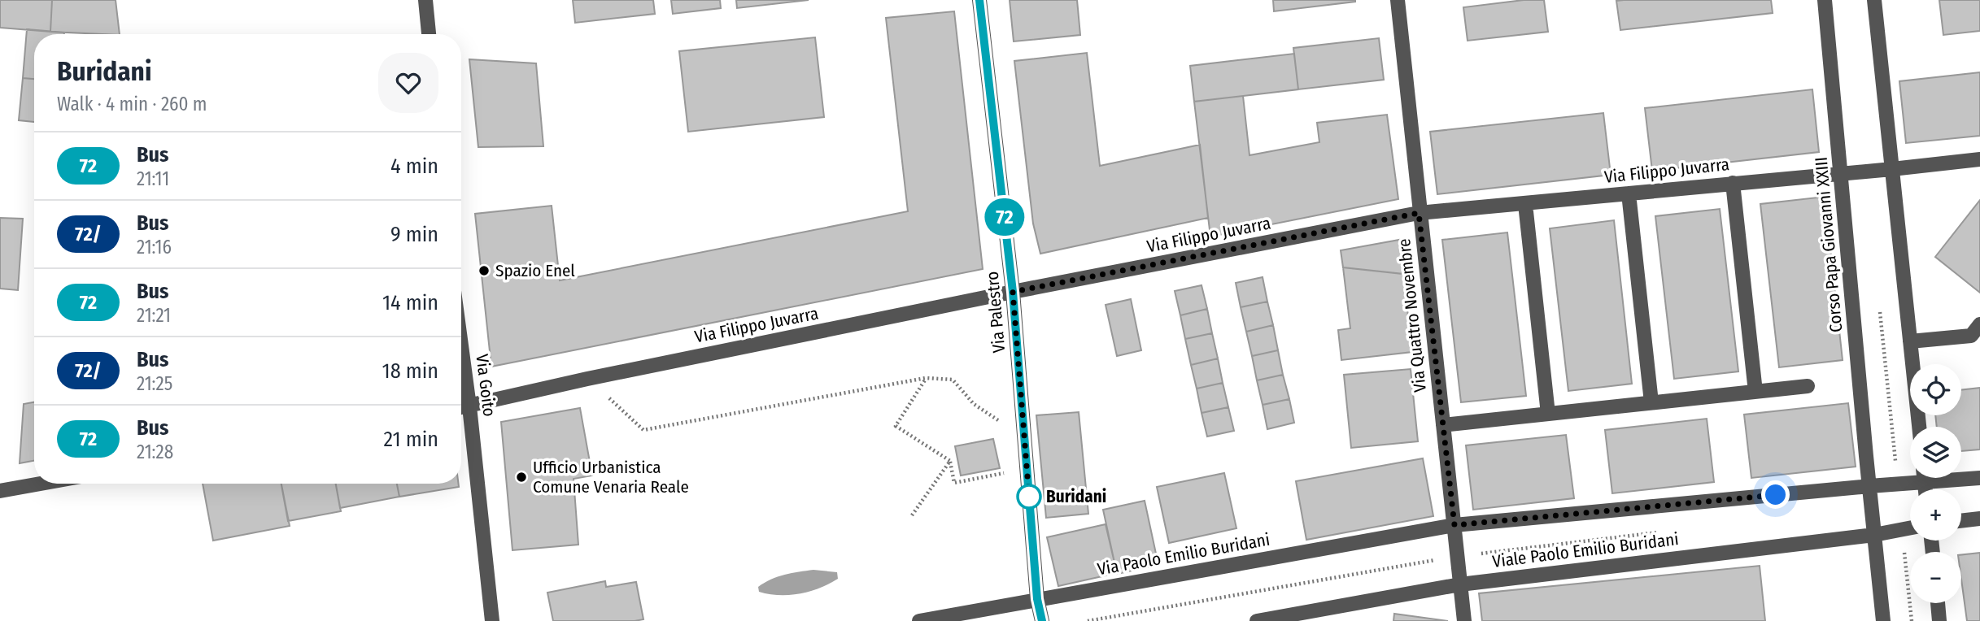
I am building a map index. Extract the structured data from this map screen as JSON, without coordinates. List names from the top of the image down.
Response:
{
  "streets": {
    "street": [
      "Via Filippo Juvarra",
      "Corso Papa Giovanni XXIII",
      "Via Palestro",
      "Via Quattro Novembre",
      "Via Goito",
      "Viale Paolo Emilio Buridani",
      "Via Paolo Emilio Buridani"
    ]
  },
  "crossings": [
    ["Via Filippo Juvarra", "Corso Papa Giovanni XXIII"],
    ["Via Filippo Juvarra", "Via Palestro"],
    ["Via Filippo Juvarra", "Via Quattro Novembre"],
    ["Via Filippo Juvarra", "Via Goito"],
    ["Corso Papa Giovanni XXIII", "Viale Paolo Emilio Buridani"],
    ["Via Palestro", "Via Paolo Emilio Buridani"],
    ["Via Quattro Novembre", "Viale Paolo Emilio Buridani"],
    ["Via Quattro Novembre", "Via Paolo Emilio Buridani"],
    ["Viale Paolo Emilio Buridani", "Via Paolo Emilio Buridani"]
  ],
  "places": ["Spazio Enel", "Ufficio Urbanistica Comune Venaria Reale", "Buridani"],
  "lines": ["bus line 72"],
  "page": {
    "on_map": "72",
    "heading": ["Buridani", "Walk · 4 min · 260 m"],
    "list": [
      {
        "mark": "72",
        "name": "Bus",
        "note": "21:11",
        "value": "4 min"
      },
      {
        "mark": "72/",
        "name": "Bus",
        "note": "21:16",
        "value": "9 min"
      },
      {
        "mark": "72",
        "name": "Bus",
        "note": "21:21",
        "value": "14 min"
      },
      {
        "mark": "72/",
        "name": "Bus",
        "note": "21:25",
        "value": "18 min"
      },
      {
        "mark": "72",
        "name": "Bus",
        "note": "21:28",
        "value": "21 min"
      }
    ],
    "map_buttons": ["+", "−"]
  }
}
